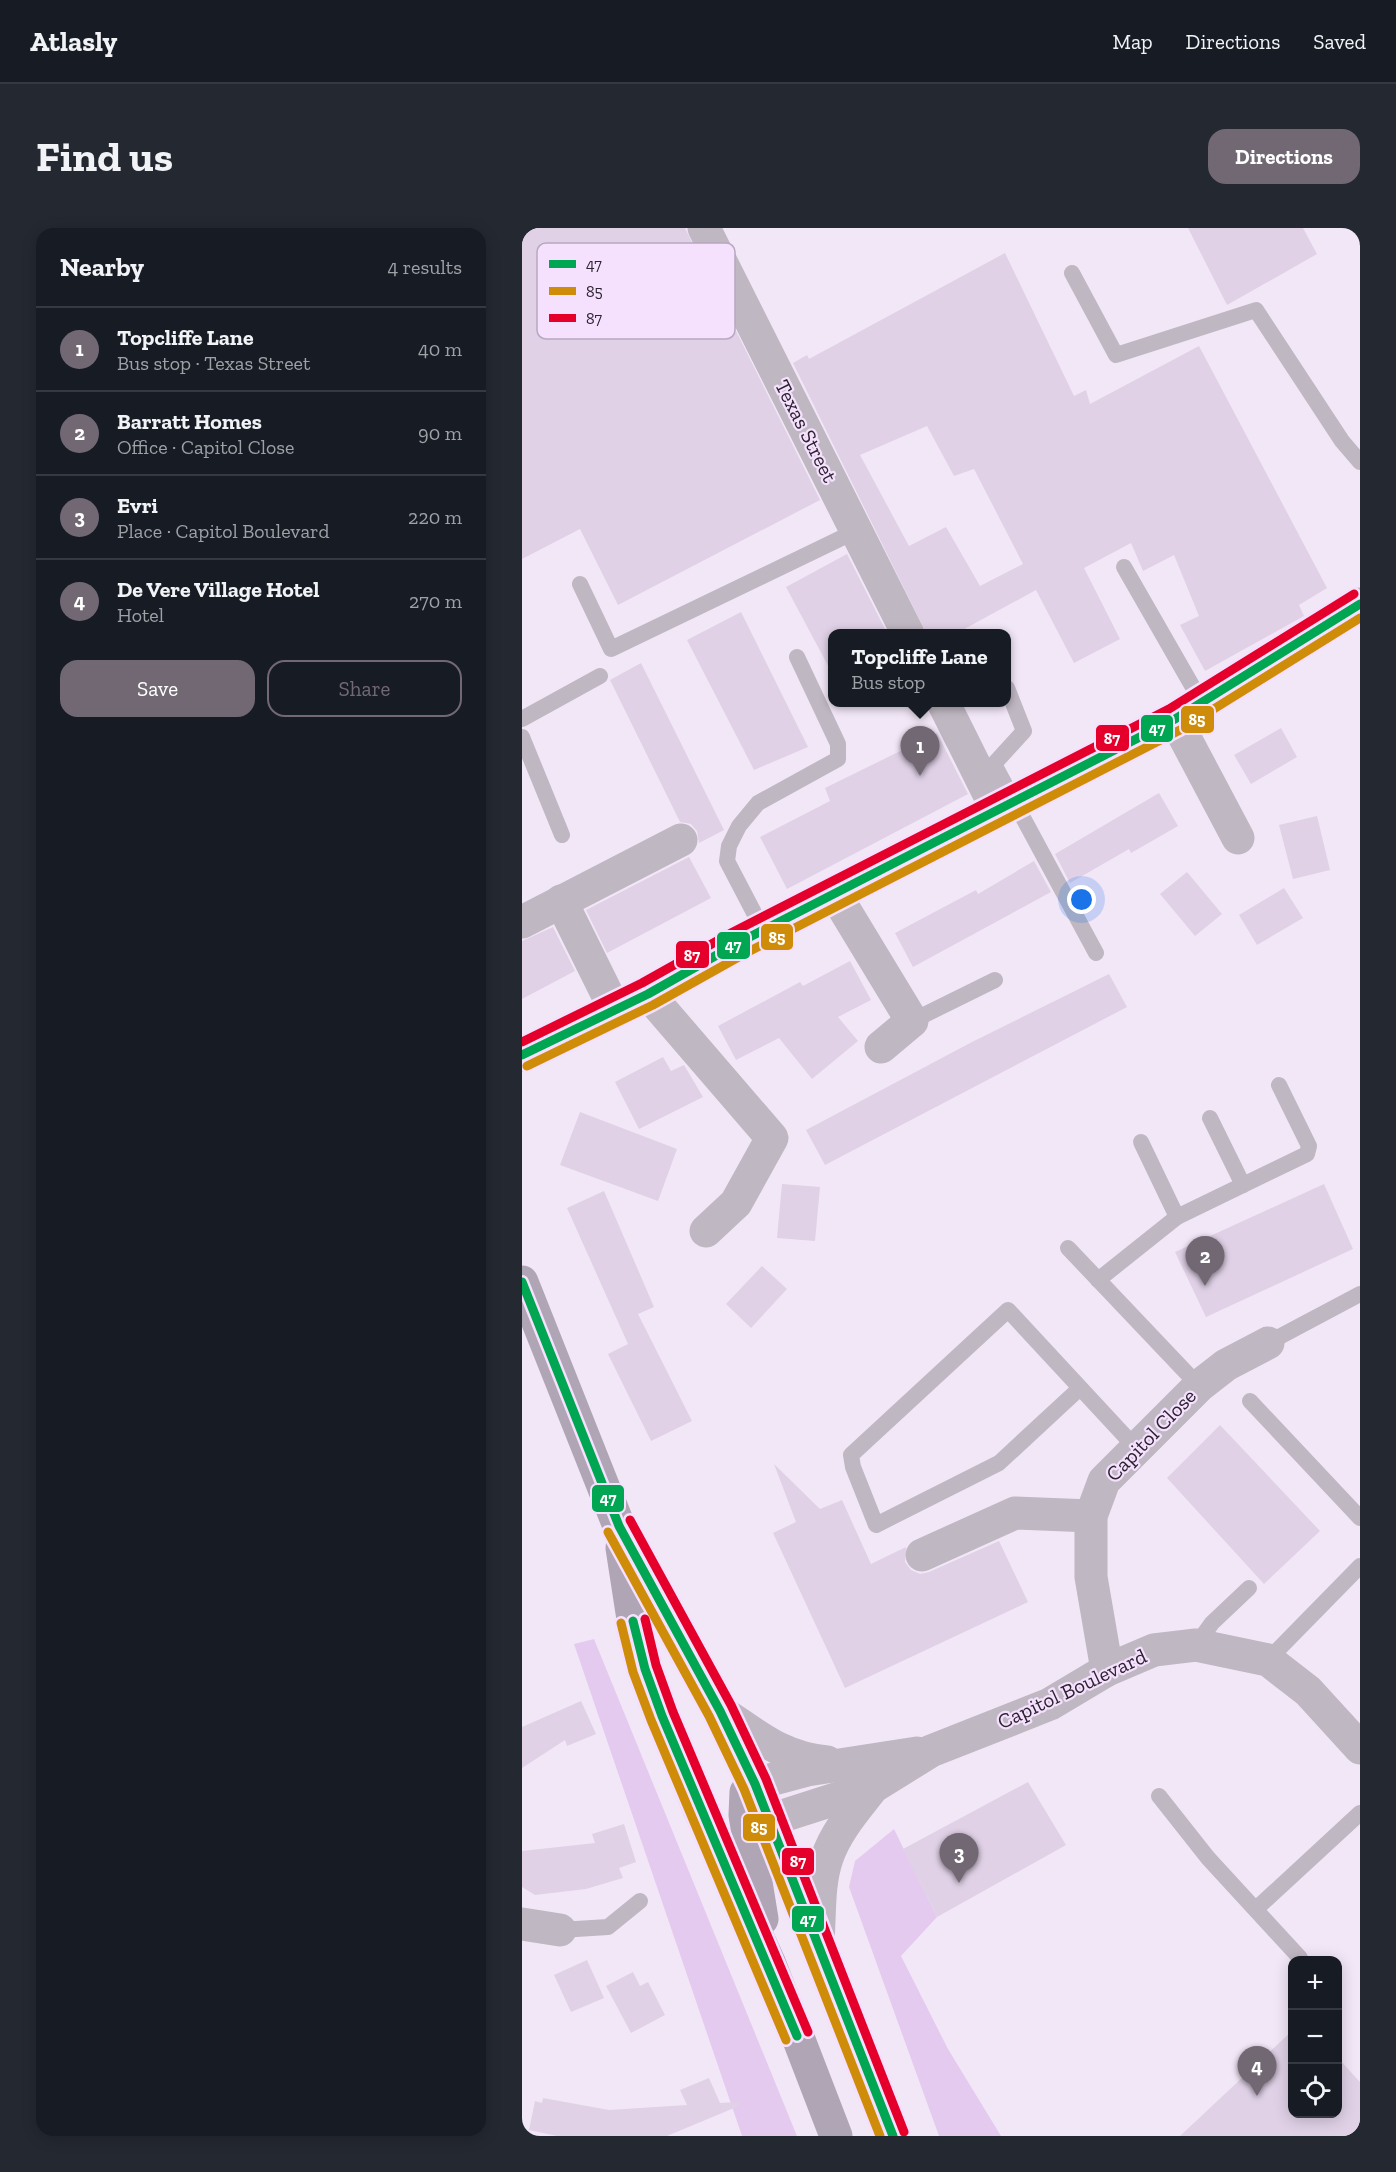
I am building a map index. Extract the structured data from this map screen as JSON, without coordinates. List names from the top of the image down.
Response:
{
  "streets": {
    "street": ["Texas Street", "Capitol Close", "Capitol Boulevard"]
  },
  "crossings": [
    ["Capitol Close", "Capitol Boulevard"]
  ],
  "lines": ["transit line 87", "transit line 47", "transit line 85"],
  "legend": ["47", "85", "87"],
  "page": {
    "header": "Atlasly",
    "nav": ["Map", "Directions", "Saved"],
    "buttons": [
      "Directions",
      ["Save", "Share"]
    ],
    "title": "Find us",
    "heading": ["Nearby", "4 results"],
    "list": [
      {
        "mark": "1",
        "name": "Topcliffe Lane",
        "note": "Bus stop · Texas Street",
        "value": "40 m"
      },
      {
        "mark": "2",
        "name": "Barratt Homes",
        "note": "Office · Capitol Close",
        "value": "90 m"
      },
      {
        "mark": "3",
        "name": "Evri",
        "note": "Place · Capitol Boulevard",
        "value": "220 m"
      },
      {
        "mark": "4",
        "name": "De Vere Village Hotel",
        "note": "Hotel",
        "value": "270 m"
      }
    ],
    "popup": ["Topcliffe Lane", "Bus stop"],
    "pins": [
      "1",
      "2",
      "3",
      "4"
    ],
    "map_buttons": ["+", "−"]
  }
}
